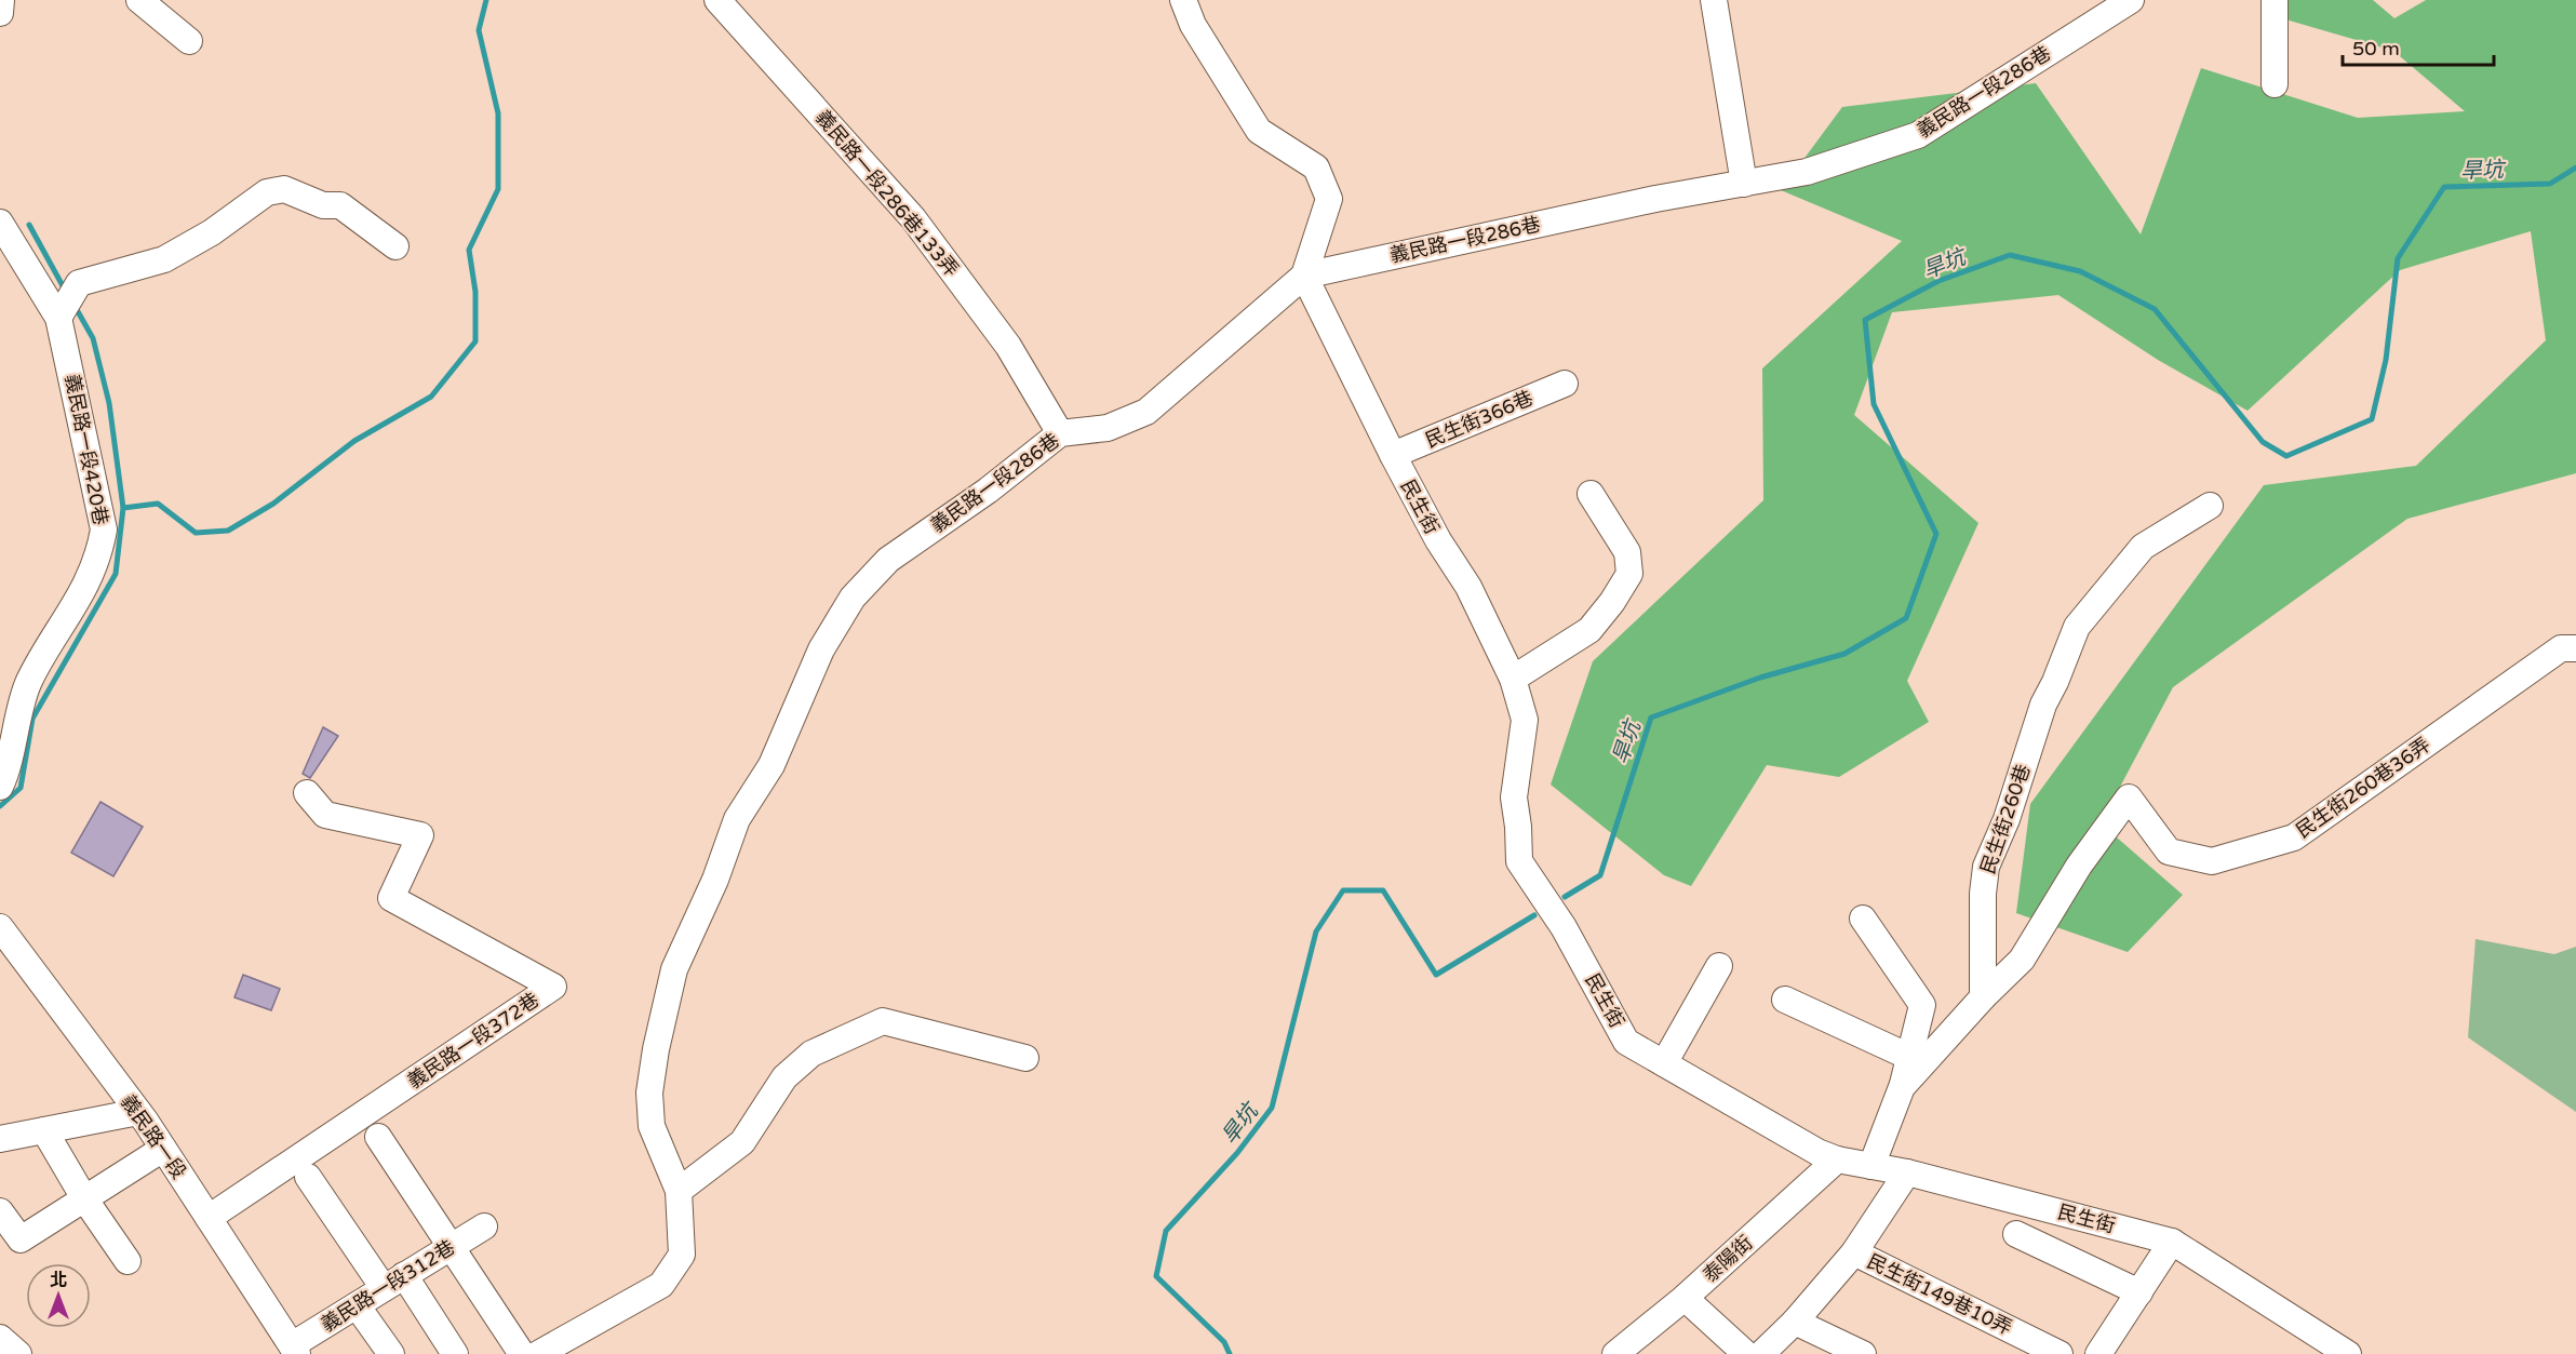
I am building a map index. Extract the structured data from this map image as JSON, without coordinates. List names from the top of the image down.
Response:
{
  "streets": {
    "street": [
      "義民路一段286巷",
      "義民路一段286巷133弄",
      "民生街366巷",
      "義民路一段420巷",
      "民生街",
      "民生街260巷36弄",
      "民生街260巷",
      "義民路一段372巷",
      "義民路一段",
      "泰陽街",
      "義民路一段312巷",
      "民生街149巷10弄"
    ]
  },
  "crossings": [
    ["義民路一段286巷", "義民路一段286巷133弄"],
    ["義民路一段286巷", "民生街"],
    ["民生街366巷", "民生街"],
    ["民生街", "泰陽街"],
    ["民生街260巷36弄", "民生街260巷"],
    ["義民路一段372巷", "義民路一段"],
    ["義民路一段", "義民路一段312巷"]
  ],
  "water": ["旱坑"],
  "scale_bar": "50 m",
  "north": "top"
}
